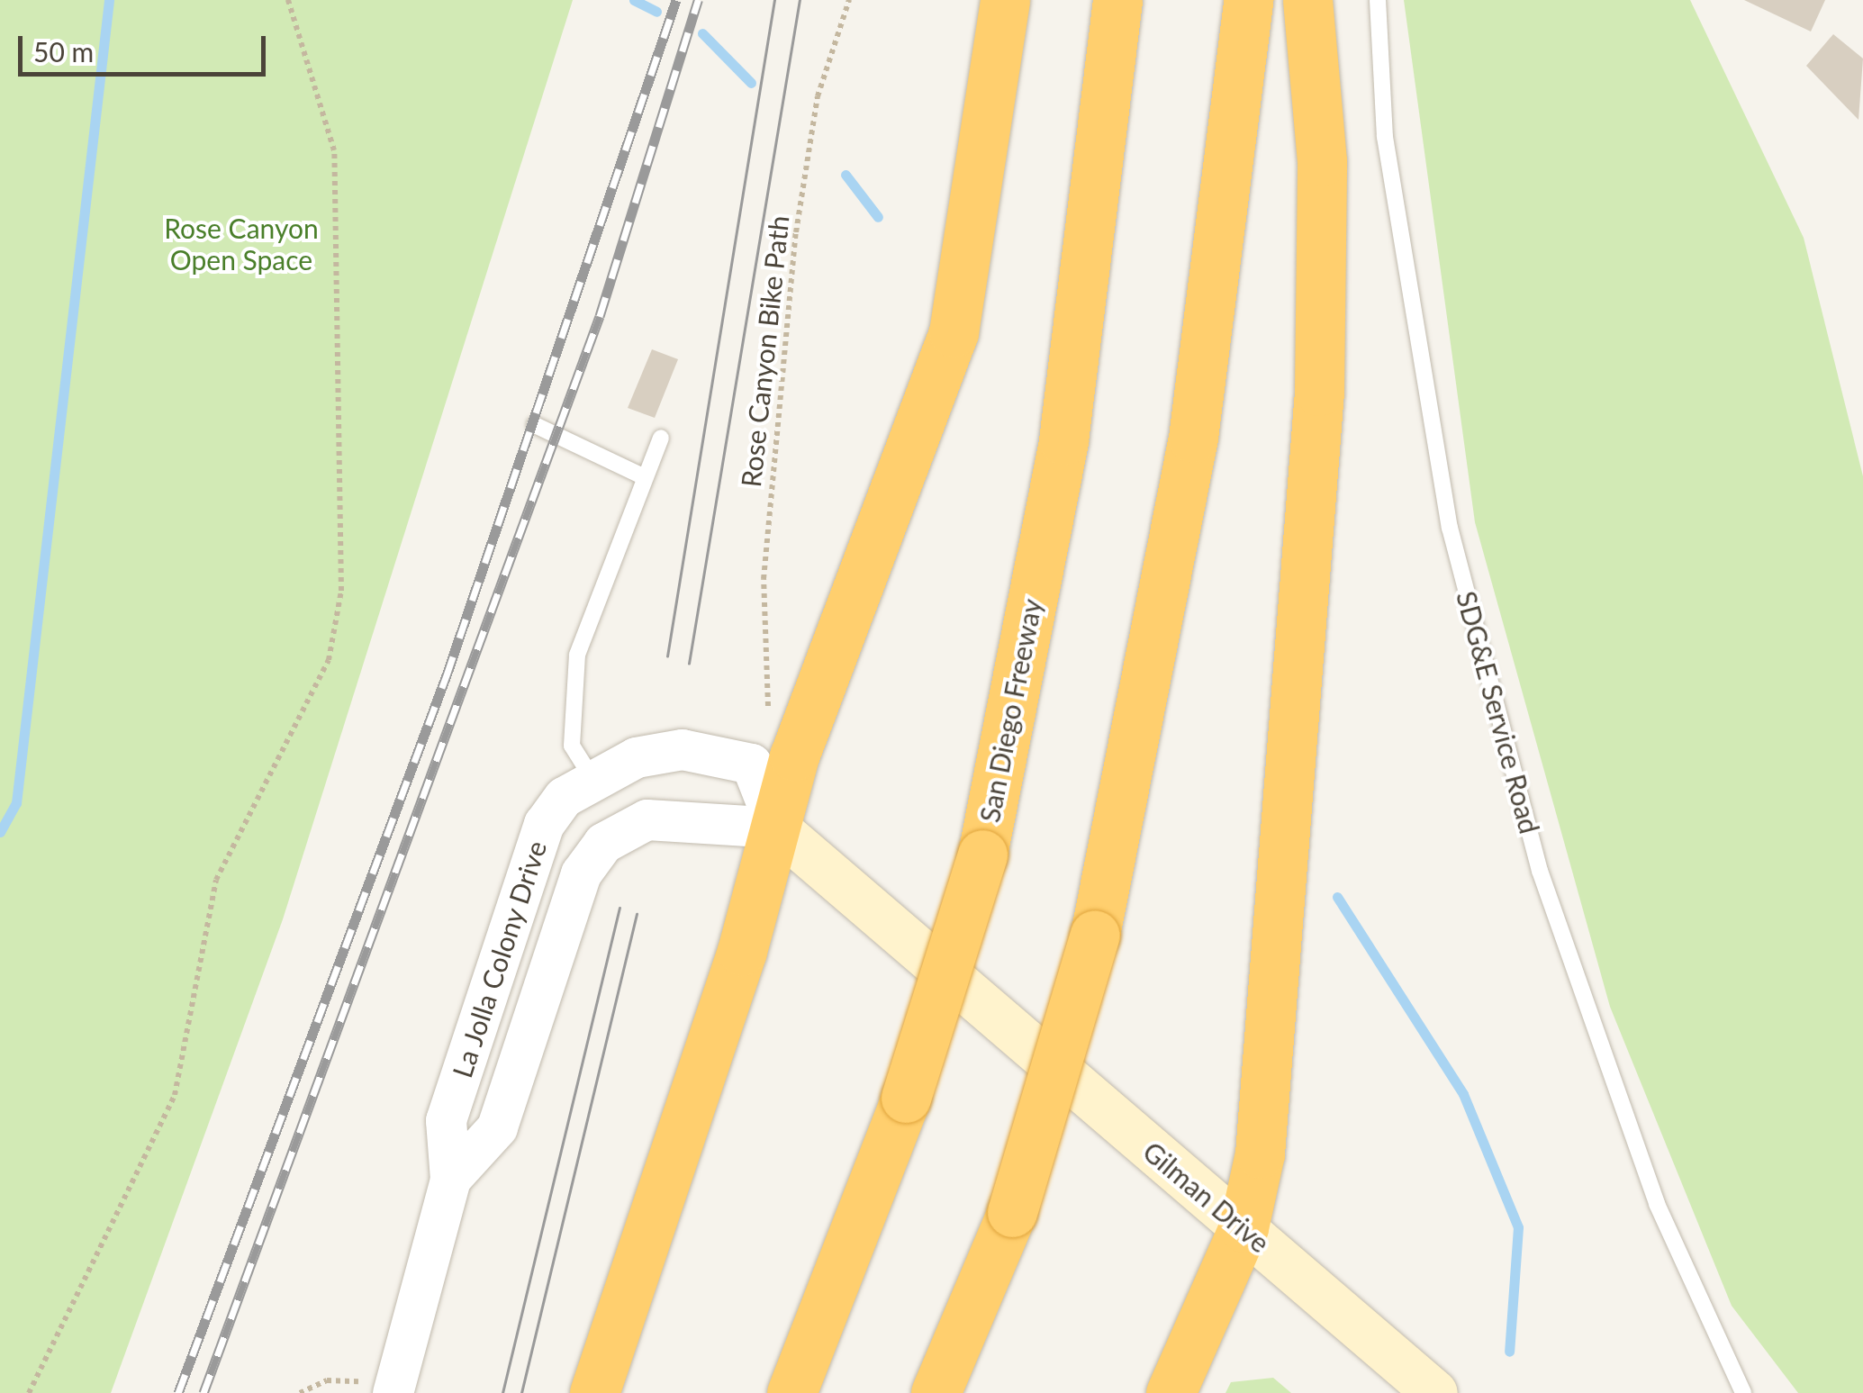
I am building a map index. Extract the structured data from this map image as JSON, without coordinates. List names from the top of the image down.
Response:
{
  "streets": {
    "highway": ["San Diego Freeway"],
    "main road": ["La Jolla Colony Drive", "Gilman Drive"],
    "lane": ["SDG&E Service Road"],
    "path": ["Rose Canyon Bike Path"]
  },
  "crossings": [
    ["La Jolla Colony Drive", "Gilman Drive"]
  ],
  "parks": ["Rose Canyon Open Space"],
  "scale_bar": "50 m"
}
